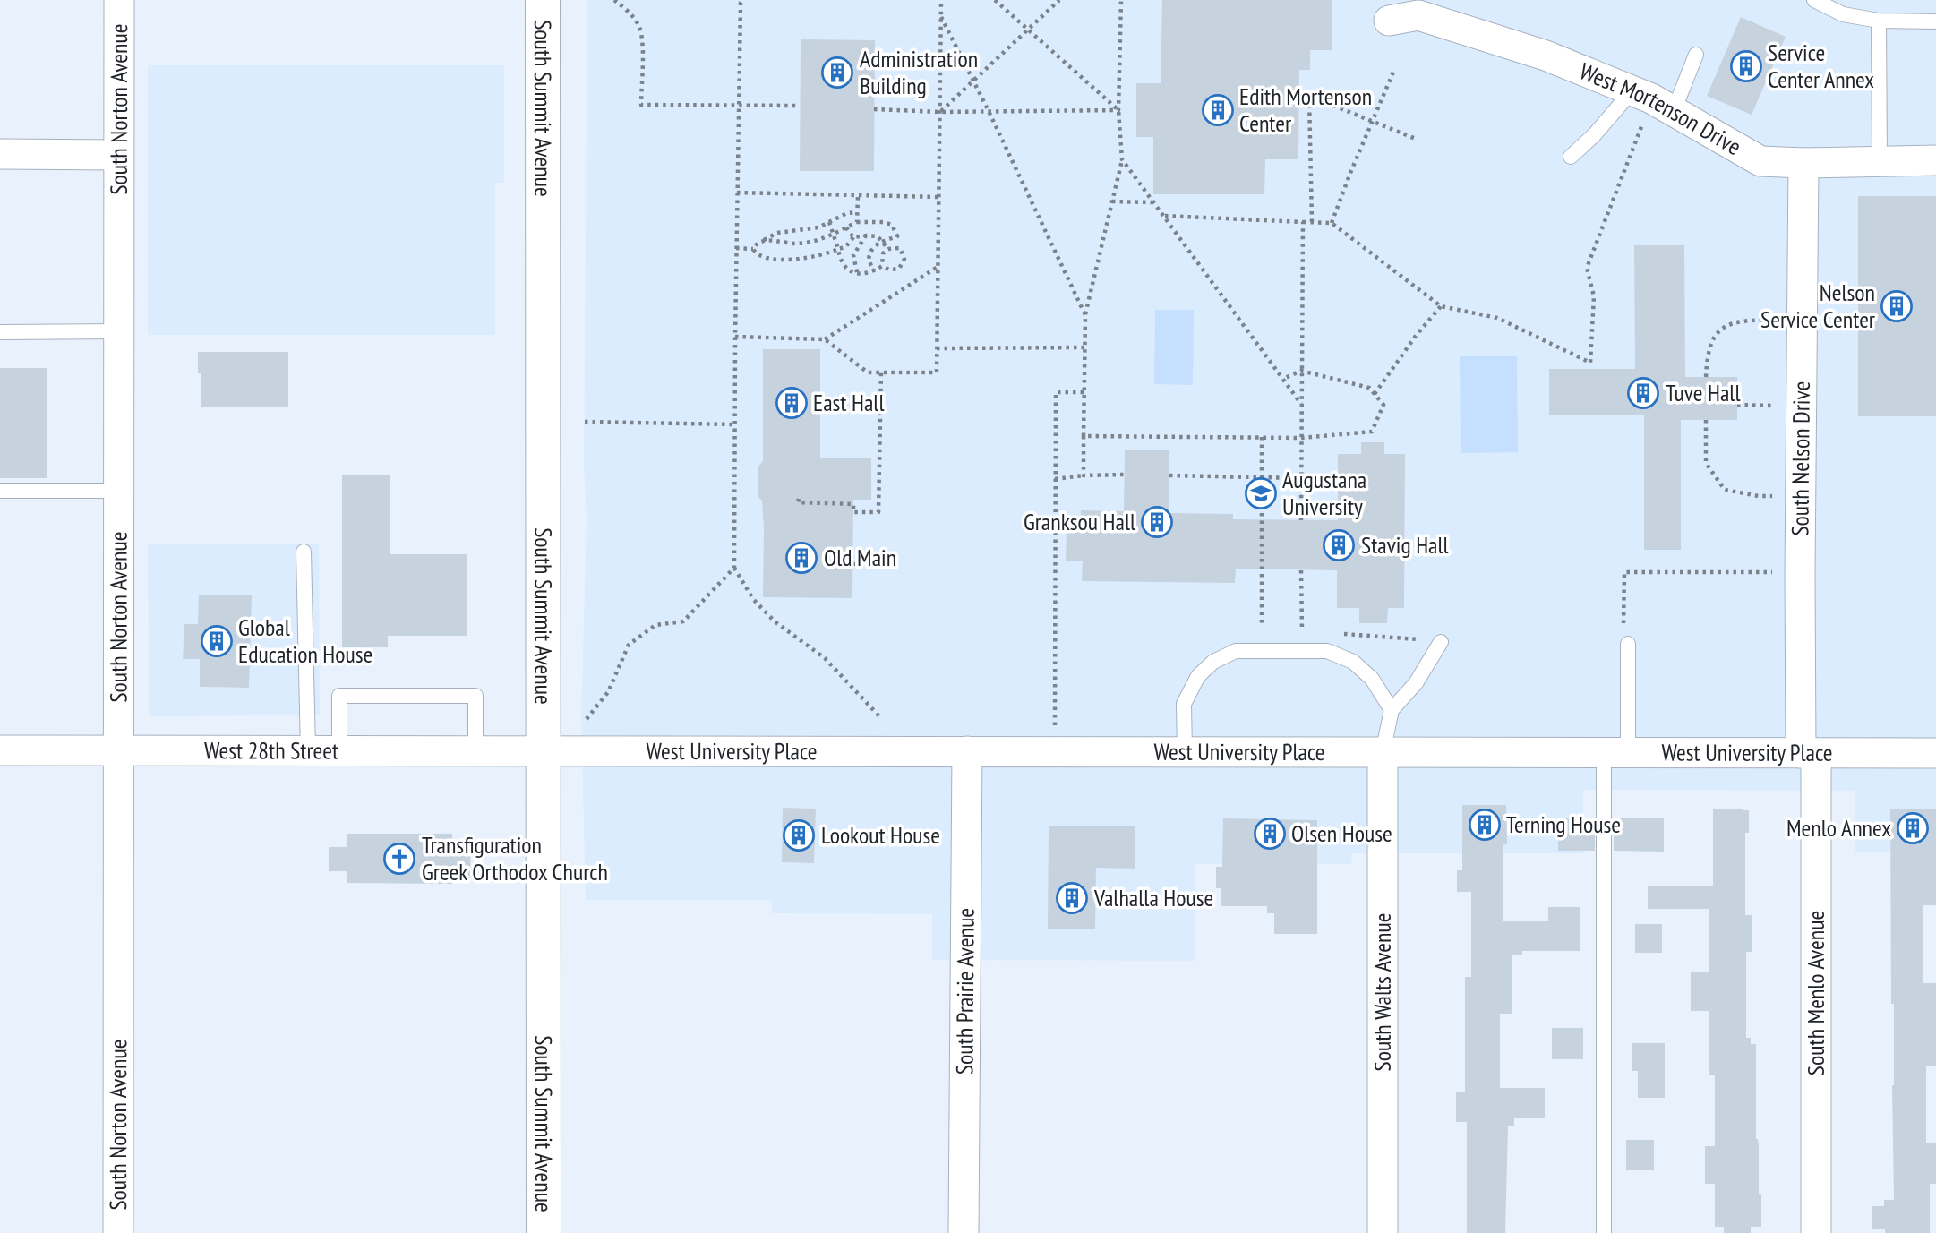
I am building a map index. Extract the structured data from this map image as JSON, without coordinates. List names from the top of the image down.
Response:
{
  "streets": {
    "street": [
      "South Norton Avenue",
      "South Summit Avenue",
      "West Mortenson Drive",
      "South Nelson Drive",
      "West 28th Street",
      "West University Place",
      "South Prairie Avenue",
      "South Walts Avenue",
      "South Menlo Avenue"
    ]
  },
  "crossings": [
    ["South Norton Avenue", "West 28th Street"],
    ["South Summit Avenue", "West 28th Street"],
    ["South Summit Avenue", "West University Place"],
    ["West Mortenson Drive", "South Nelson Drive"],
    ["South Nelson Drive", "West University Place"],
    ["South Nelson Drive", "South Menlo Avenue"],
    ["West 28th Street", "West University Place"],
    ["West University Place", "South Prairie Avenue"],
    ["West University Place", "South Walts Avenue"],
    ["West University Place", "South Menlo Avenue"]
  ],
  "places": {
    "building": [
      "Service Center Annex",
      "Administration Building",
      "Edith Mortenson Center",
      "Nelson Service Center",
      "Tuve Hall",
      "East Hall",
      "Granksou Hall",
      "Stavig Hall",
      "Old Main",
      "Global Education House",
      "Terning House",
      "Menlo Annex",
      "Olsen House",
      "Lookout House",
      "Valhalla House"
    ],
    "school or university": ["Augustana University"],
    "church": ["Transfiguration Greek Orthodox Church"]
  }
}
